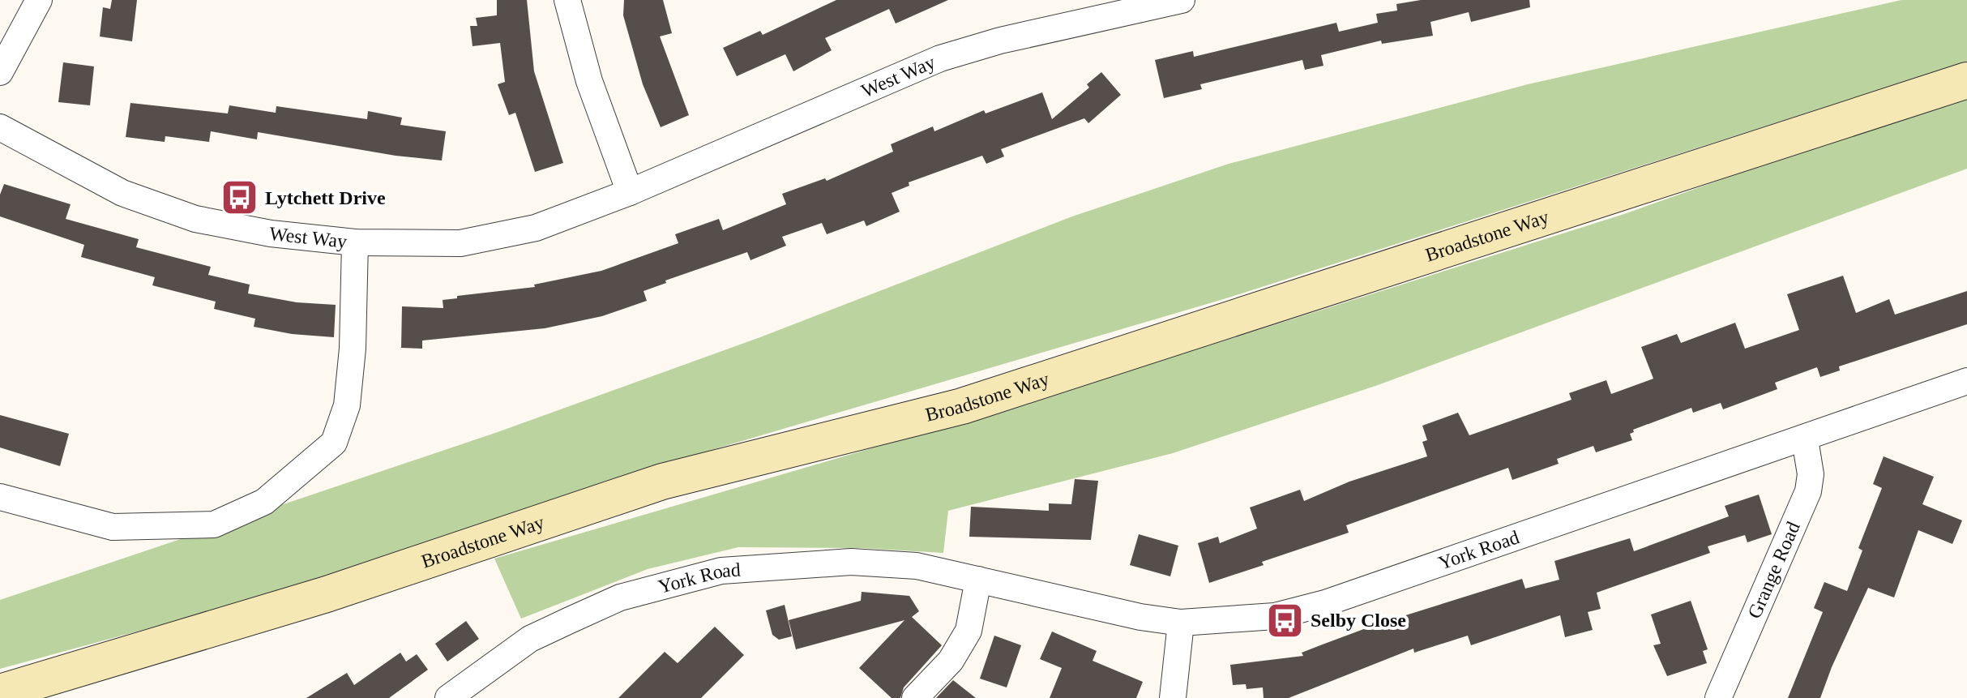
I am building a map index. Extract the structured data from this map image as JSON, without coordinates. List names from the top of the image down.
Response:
{
  "streets": {
    "street": [
      "West Way",
      "Broadstone Way",
      "York Road",
      "Grange Road"
    ]
  },
  "crossings": [
    ["York Road", "Grange Road"]
  ],
  "places": {
    "bus stop": ["Lytchett Drive", "Selby Close"]
  }
}
